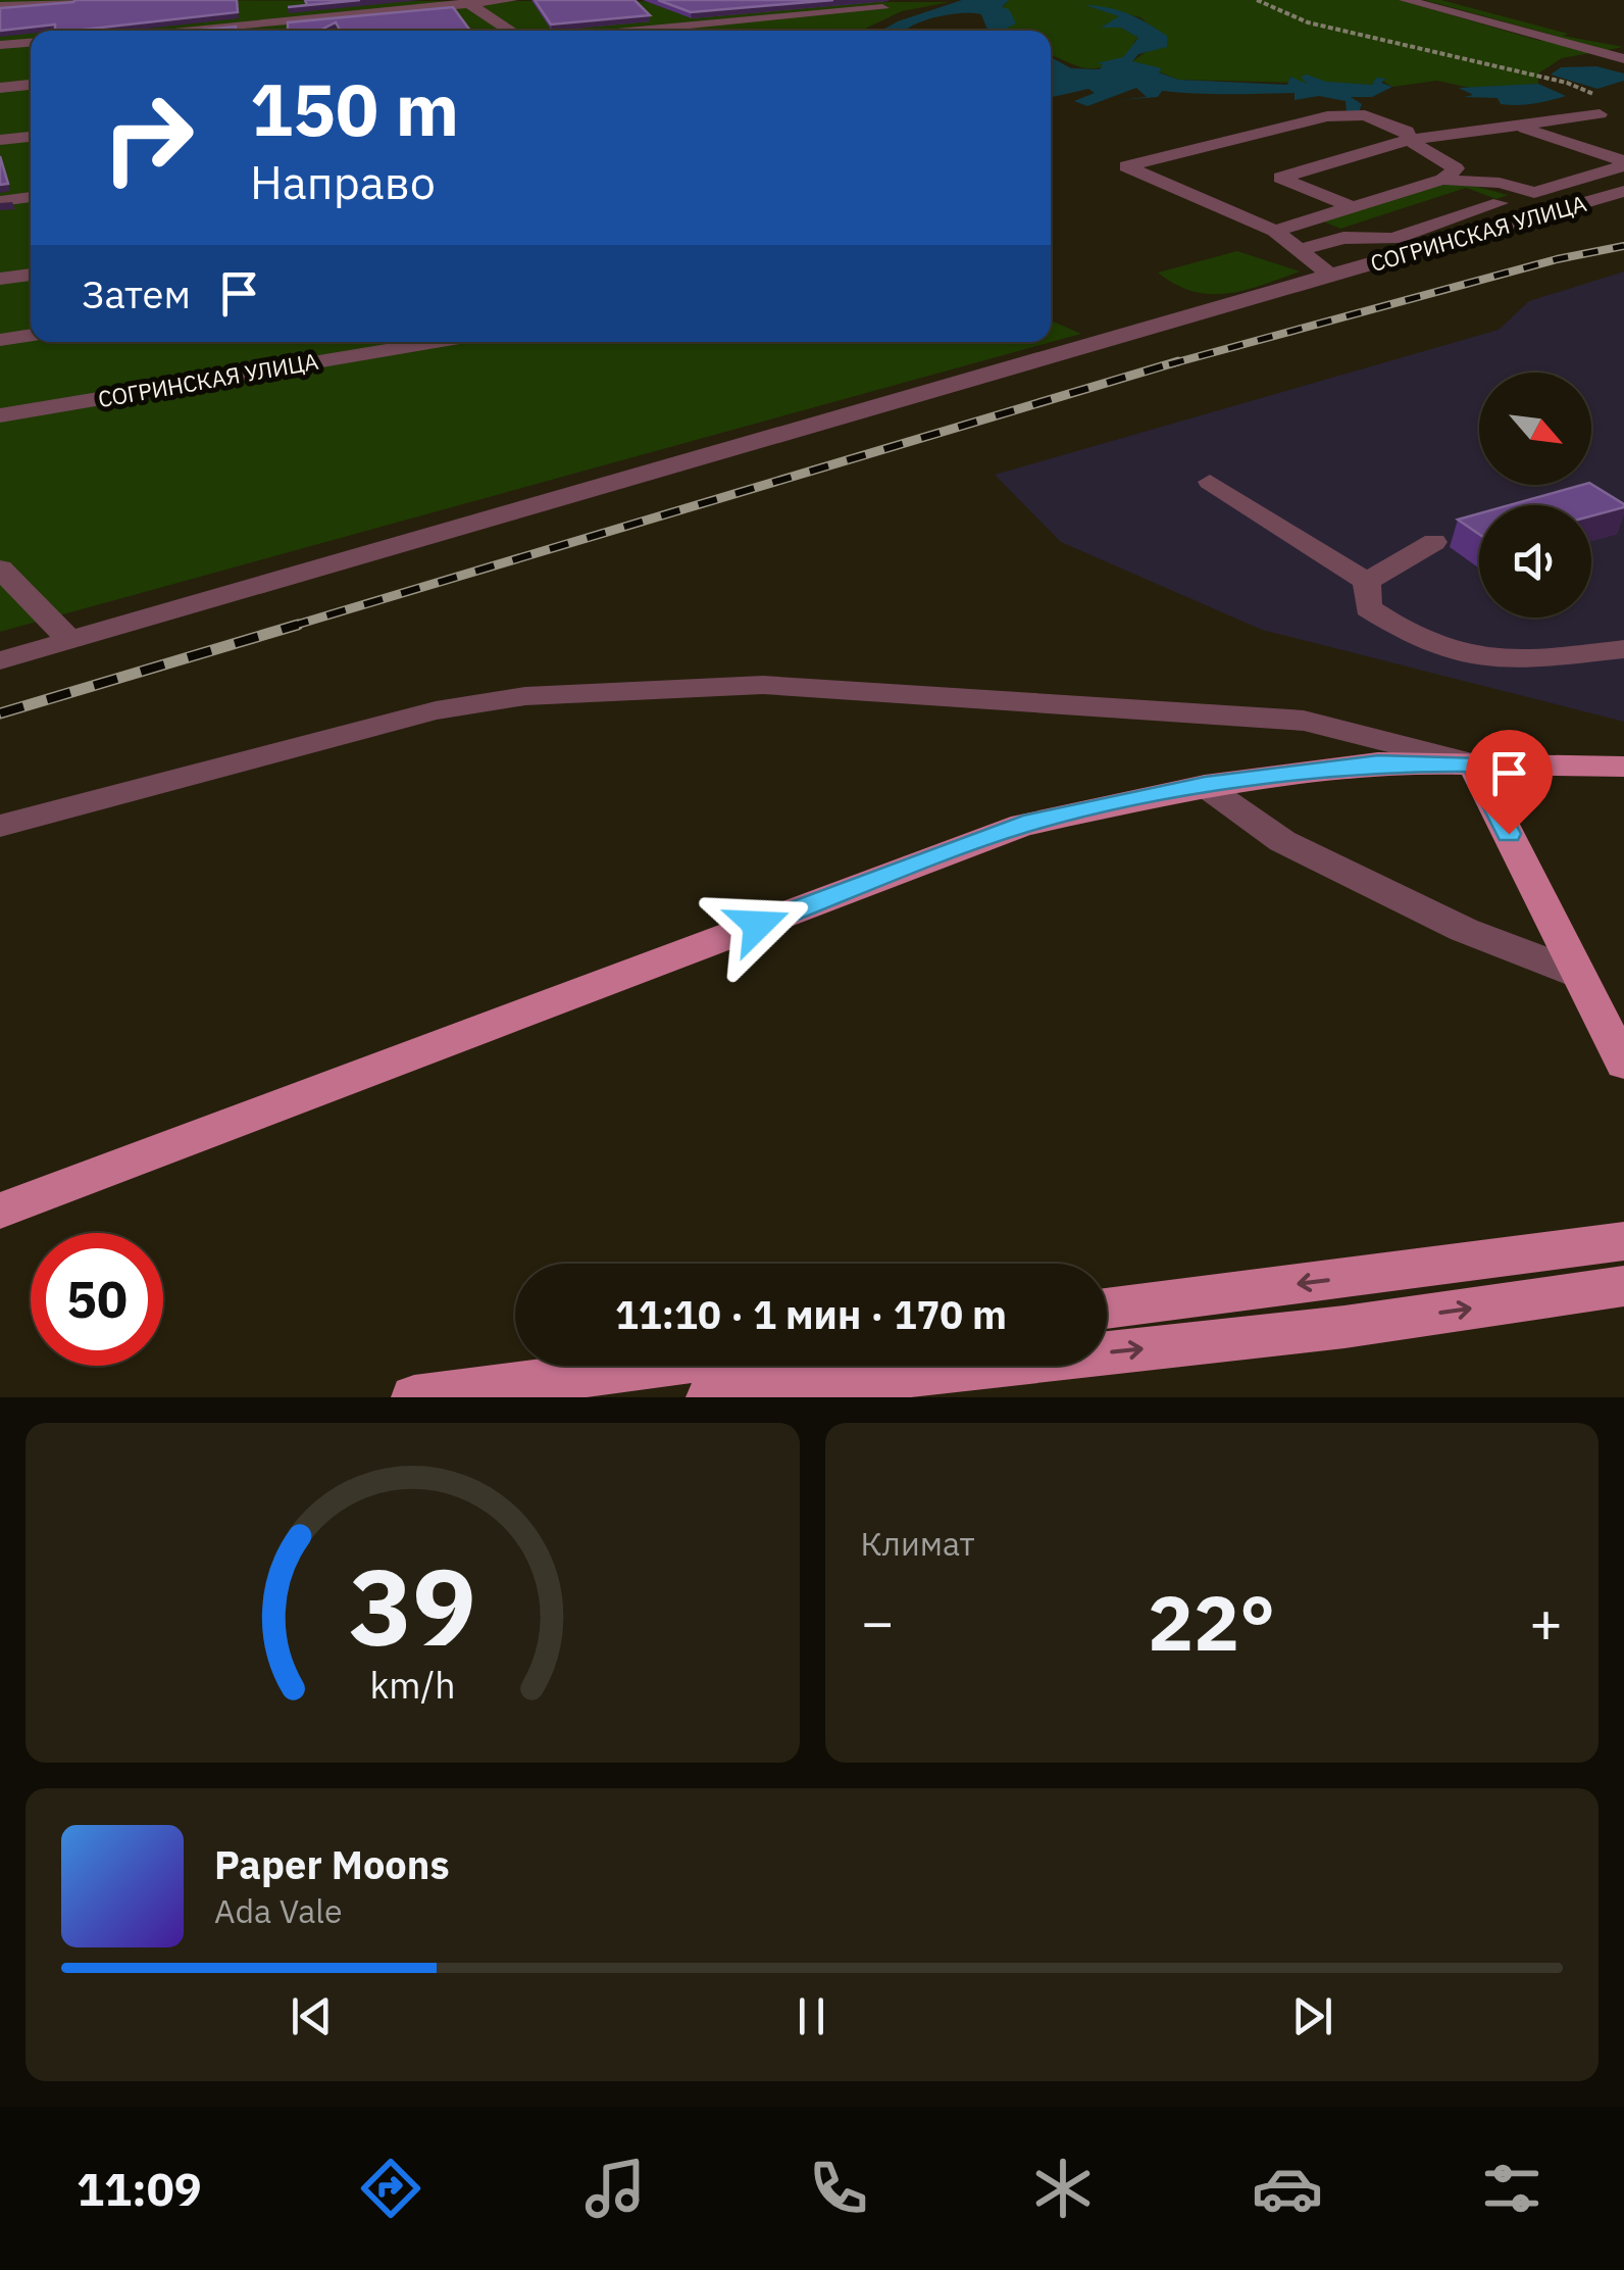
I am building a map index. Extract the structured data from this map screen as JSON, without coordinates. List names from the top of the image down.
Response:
{
  "streets": {
    "street": ["СОГРИНСКАЯ УЛИЦА"]
  },
  "north": "bottom right",
  "page": {
    "turn": ["150 m", "Направо"],
    "then": "Затем",
    "limit": "50",
    "trip": "11:10 · 1 мин · 170 m",
    "tile": "Климат",
    "heat": ["−", "22°", "+"],
    "song": ["Paper Moons", "Ada Vale"],
    "tabs": "11:09",
    "gauge": ["39", "km/h"]
  }
}
